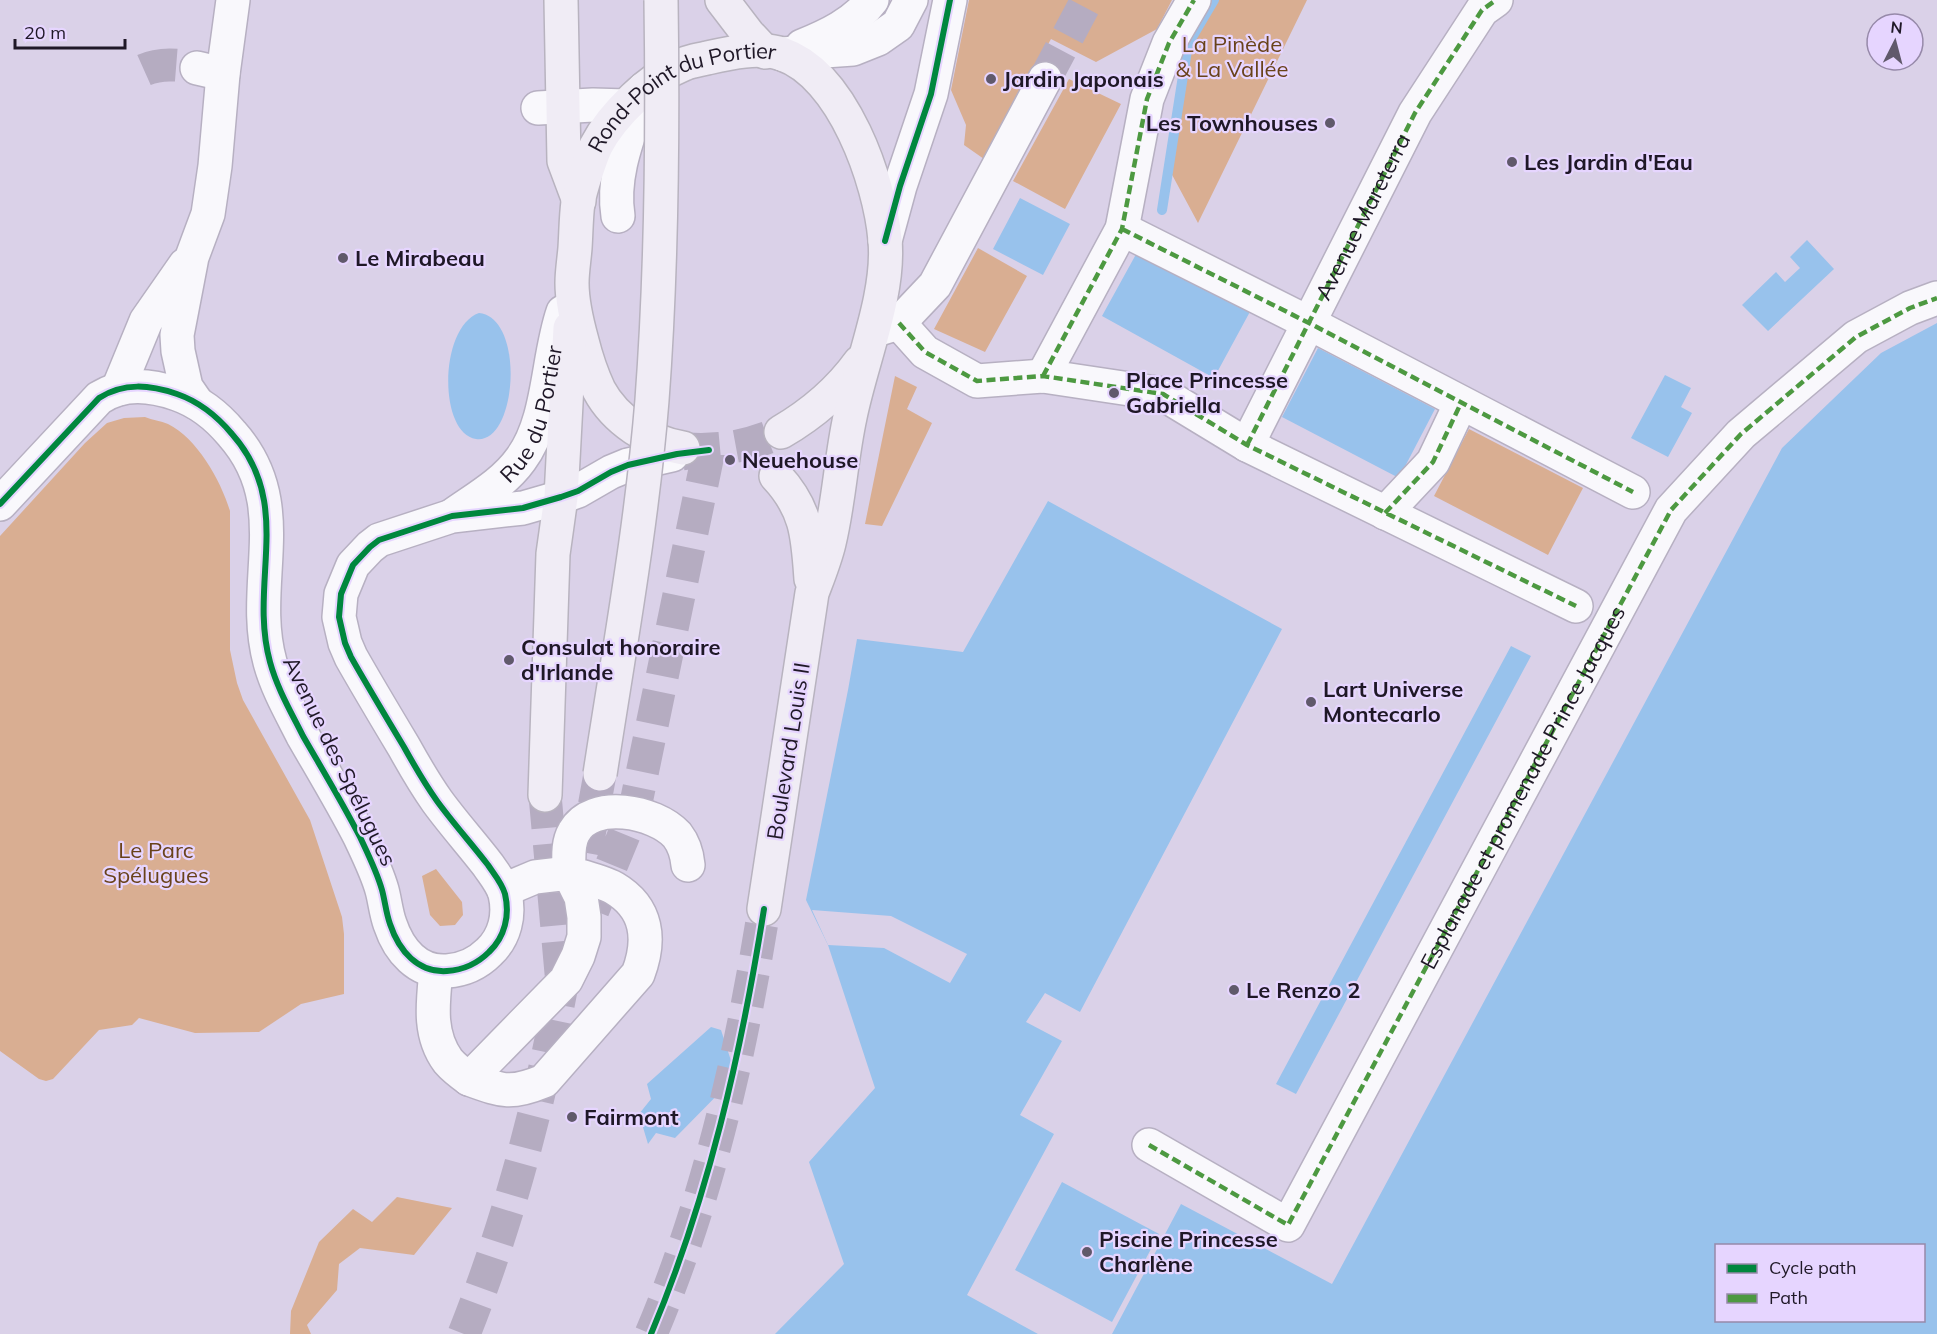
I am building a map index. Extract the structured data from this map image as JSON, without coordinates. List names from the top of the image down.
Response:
{
  "streets": {
    "main road": ["Rond-Point du Portier", "Boulevard Louis II"],
    "street": [
      "Avenue Mareterra",
      "Rue du Portier",
      "Avenue des Spélugues",
      "Esplanade et promenade Prince Jacques"
    ]
  },
  "crossings": [
    ["Rond-Point du Portier", "Rue du Portier"],
    ["Rond-Point du Portier", "Boulevard Louis II"]
  ],
  "parks": ["La Pinède & La Vallée", "Le Parc Spélugues"],
  "places": [
    "Jardin Japonais",
    "Les Townhouses",
    "Les Jardin d'Eau",
    "Le Mirabeau",
    "Place Princesse Gabriella",
    "Neuehouse",
    "Consulat honoraire d'Irlande",
    "Lart Universe Montecarlo",
    "Le Renzo 2",
    "Fairmont",
    "Piscine Princesse Charlène"
  ],
  "legend": ["Cycle path", "Path"],
  "scale_bar": "20 m",
  "north": "top"
}
